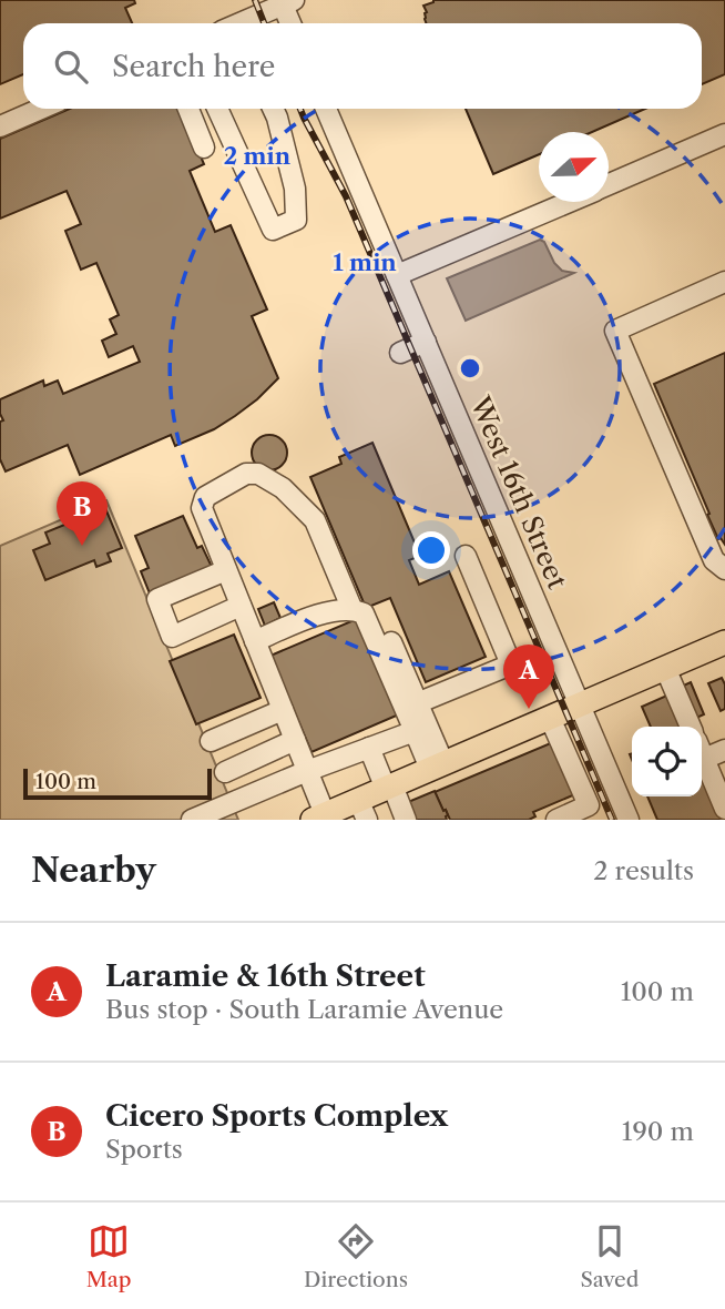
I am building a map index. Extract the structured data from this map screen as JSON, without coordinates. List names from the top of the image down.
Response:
{
  "streets": {
    "street": ["West 16th Street"]
  },
  "scale_bar": "100 m",
  "north": "right",
  "page": {
    "search": "Search here",
    "pins": ["B", "A"],
    "scale": "100 m",
    "heading": ["Nearby", "2 results"],
    "list": [
      {
        "mark": "A",
        "name": "Laramie & 16th Street",
        "note": "Bus stop · South Laramie Avenue",
        "value": "100 m"
      },
      {
        "mark": "B",
        "name": "Cicero Sports Complex",
        "note": "Sports",
        "value": "190 m"
      }
    ],
    "nav": ["Map", "Directions", "Saved"]
  },
  "rings": ["2 min", "1 min"]
}
